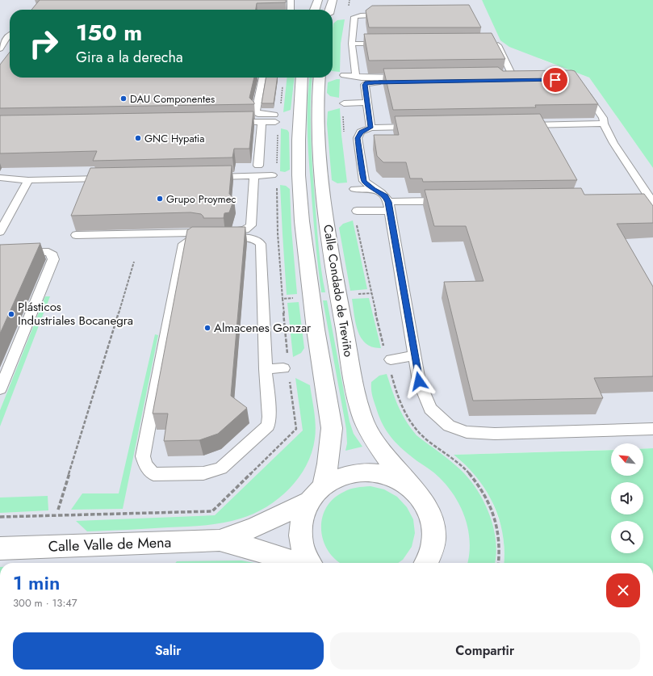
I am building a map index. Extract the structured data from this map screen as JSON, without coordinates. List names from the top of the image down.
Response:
{
  "streets": {
    "street": ["Calle Condado de Treviño", "Calle Valle de Mena"]
  },
  "crossings": [
    ["Calle Condado de Treviño", "Calle Valle de Mena"]
  ],
  "places": [
    "DAU Componentes",
    "GNC Hypatia",
    "Grupo Proymec",
    "Plásticos Industriales Bocanegra",
    "Almacenes Gonzar"
  ],
  "north": "top left",
  "page": {
    "turn": ["150 m", "Gira a la derecha"],
    "heading": ["1 min", "300 m · 13:47"],
    "buttons": ["Salir", "Compartir"]
  }
}
